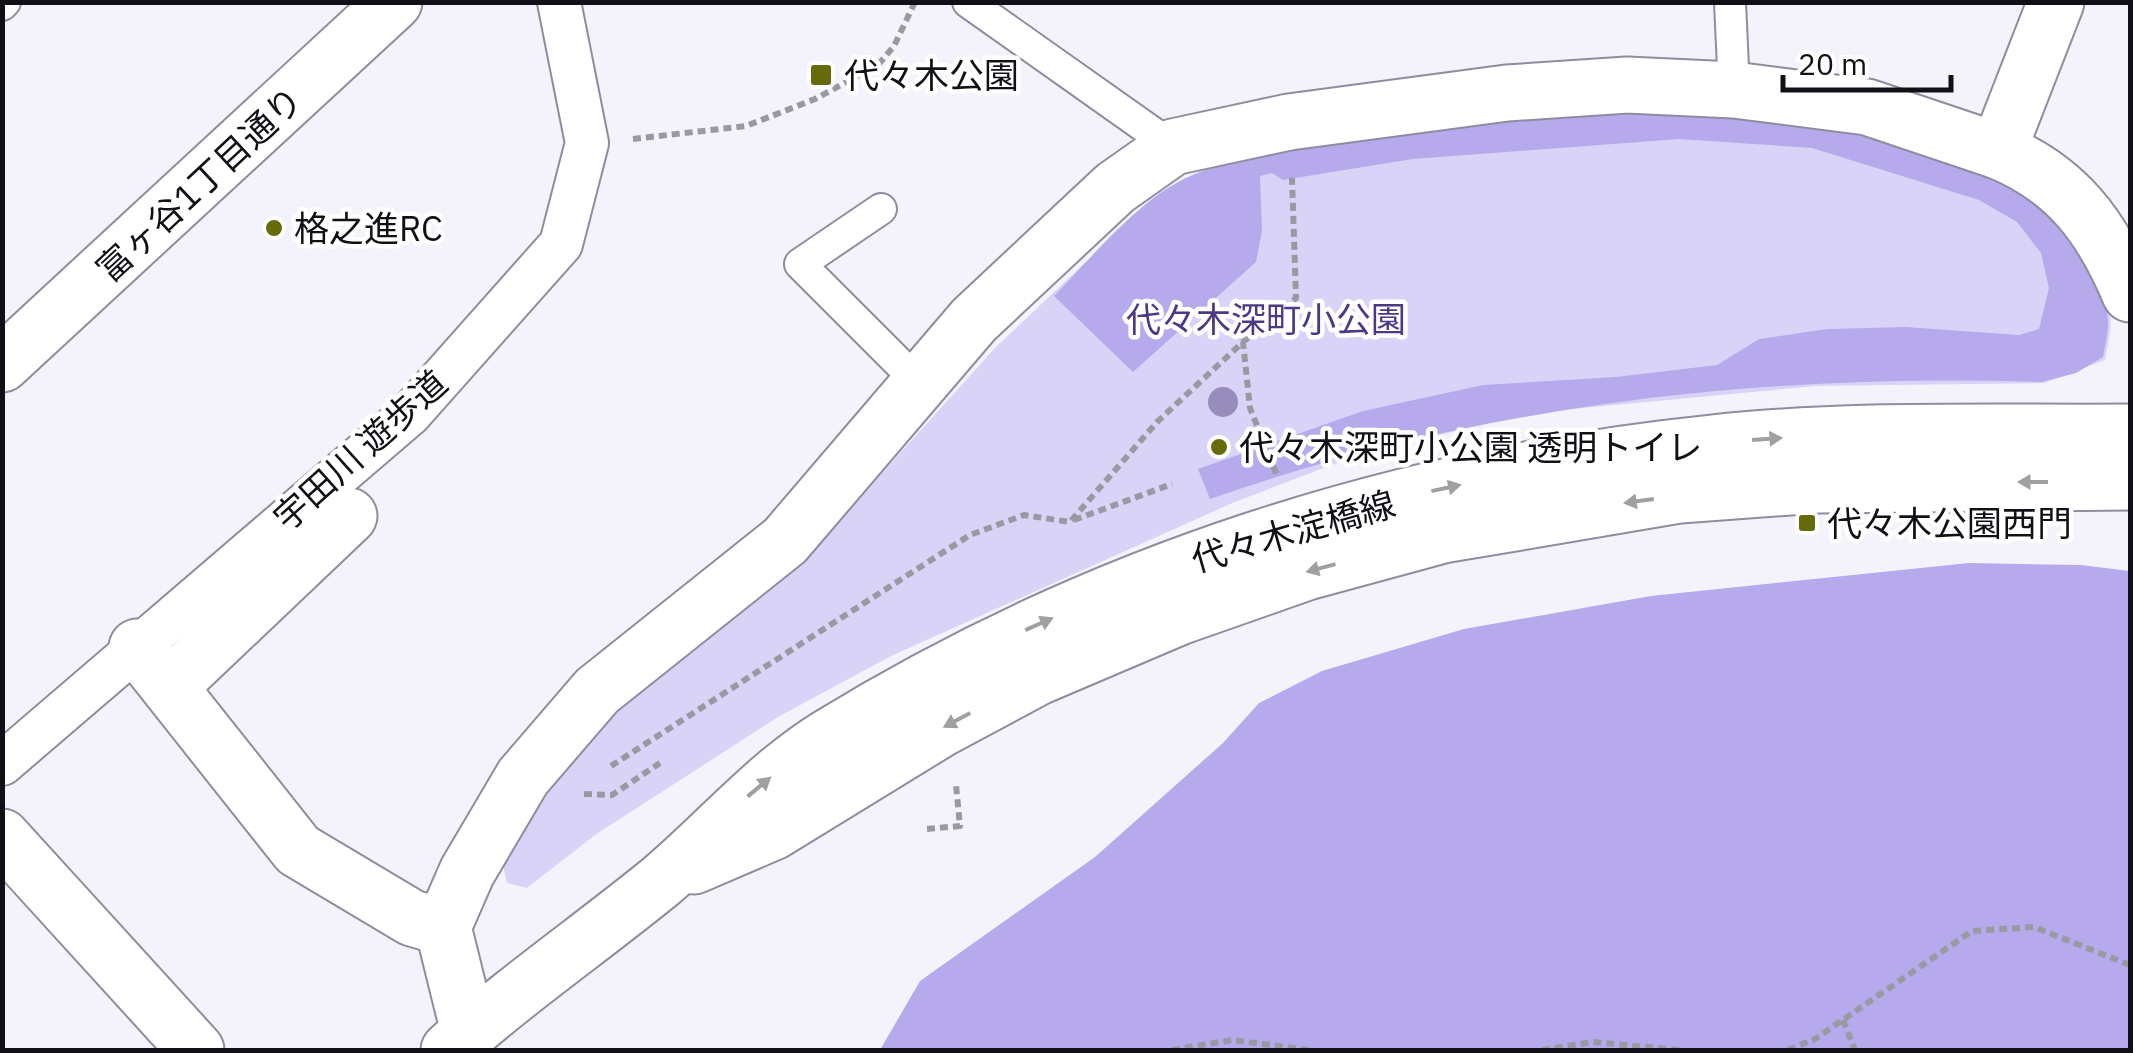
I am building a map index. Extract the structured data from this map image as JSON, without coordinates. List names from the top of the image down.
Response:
{
  "streets": {
    "street": ["富ヶ谷1丁目通り", "宇田川 遊歩道", "代々木淀橋線"]
  },
  "parks": ["代々木深町小公園"],
  "places": {
    "transit": ["代々木公園", "代々木公園西門"],
    "other": ["格之進RC", "代々木深町小公園 透明トイレ"]
  },
  "scale_bar": "20 m"
}
